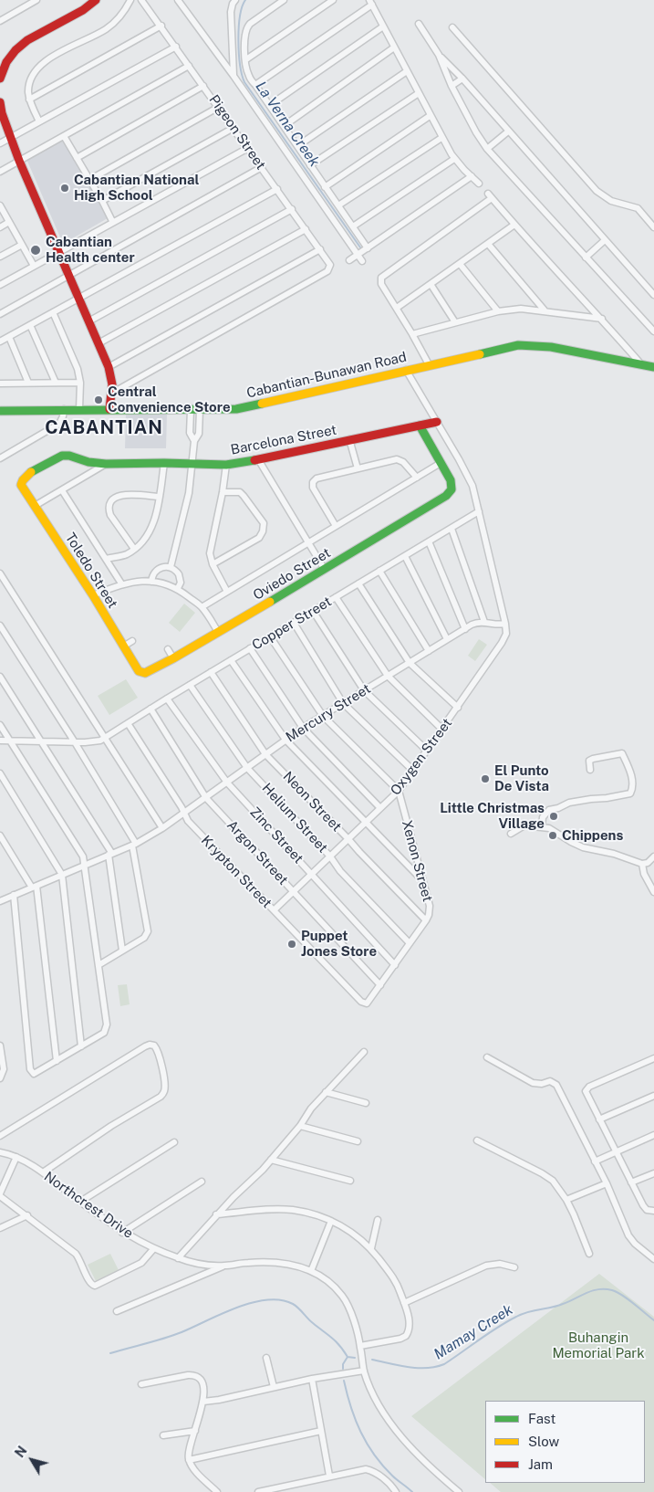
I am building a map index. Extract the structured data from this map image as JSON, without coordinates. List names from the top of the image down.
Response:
{
  "streets": {
    "main road": [
      "Cabantian-Bunawan Road",
      "Barcelona Street",
      "Toledo Street",
      "Oviedo Street"
    ],
    "street": [
      "Pigeon Street",
      "Copper Street",
      "Mercury Street",
      "Oxygen Street",
      "Neon Street",
      "Helium Street",
      "Zinc Street",
      "Argon Street",
      "Xenon Street",
      "Krypton Street",
      "Northcrest Drive"
    ]
  },
  "crossings": [
    ["Barcelona Street", "Toledo Street"],
    ["Toledo Street", "Oviedo Street"],
    ["Copper Street", "Neon Street"],
    ["Copper Street", "Helium Street"],
    ["Copper Street", "Zinc Street"],
    ["Copper Street", "Argon Street"],
    ["Copper Street", "Krypton Street"],
    ["Mercury Street", "Oxygen Street"],
    ["Mercury Street", "Neon Street"],
    ["Mercury Street", "Helium Street"],
    ["Mercury Street", "Zinc Street"],
    ["Mercury Street", "Argon Street"],
    ["Mercury Street", "Krypton Street"],
    ["Oxygen Street", "Neon Street"],
    ["Oxygen Street", "Helium Street"],
    ["Oxygen Street", "Zinc Street"],
    ["Oxygen Street", "Argon Street"],
    ["Oxygen Street", "Xenon Street"],
    ["Oxygen Street", "Krypton Street"],
    ["Neon Street", "Xenon Street"],
    ["Argon Street", "Krypton Street"]
  ],
  "districts": ["CABANTIAN"],
  "water": ["La Verna Creek", "Mamay Creek"],
  "parks": ["Buhangin Memorial Park"],
  "places": [
    "Cabantian National High School",
    "Cabantian Health center",
    "Central Convenience Store",
    "El Punto De Vista",
    "Little Christmas Village",
    "Chippens",
    "Puppet Jones Store"
  ],
  "legend": ["Fast", "Slow", "Jam"],
  "north": "top left"
}
